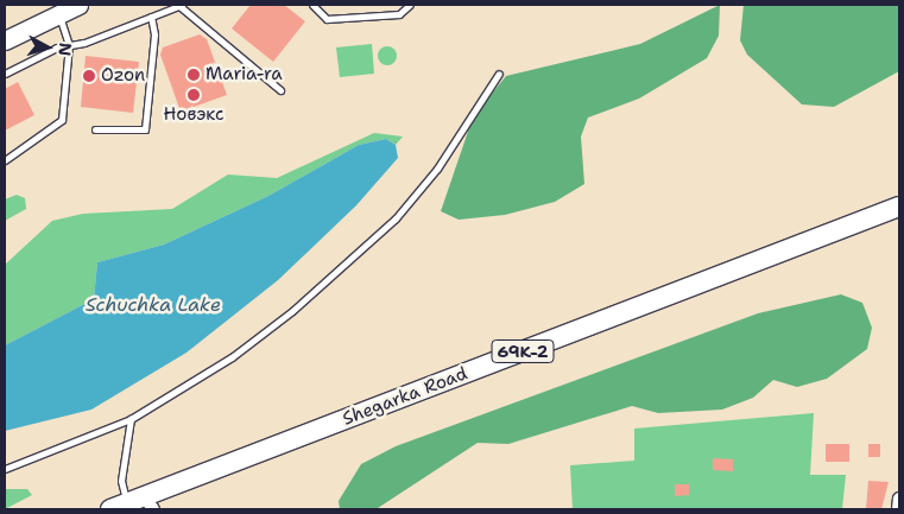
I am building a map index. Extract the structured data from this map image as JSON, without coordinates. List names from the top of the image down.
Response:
{
  "streets": {
    "main road": ["69К-2", "Shegarka Road"]
  },
  "water": ["Schuchka Lake"],
  "places": ["Maria-ra", "Ozon", "Новэкс"],
  "north": "right"
}
